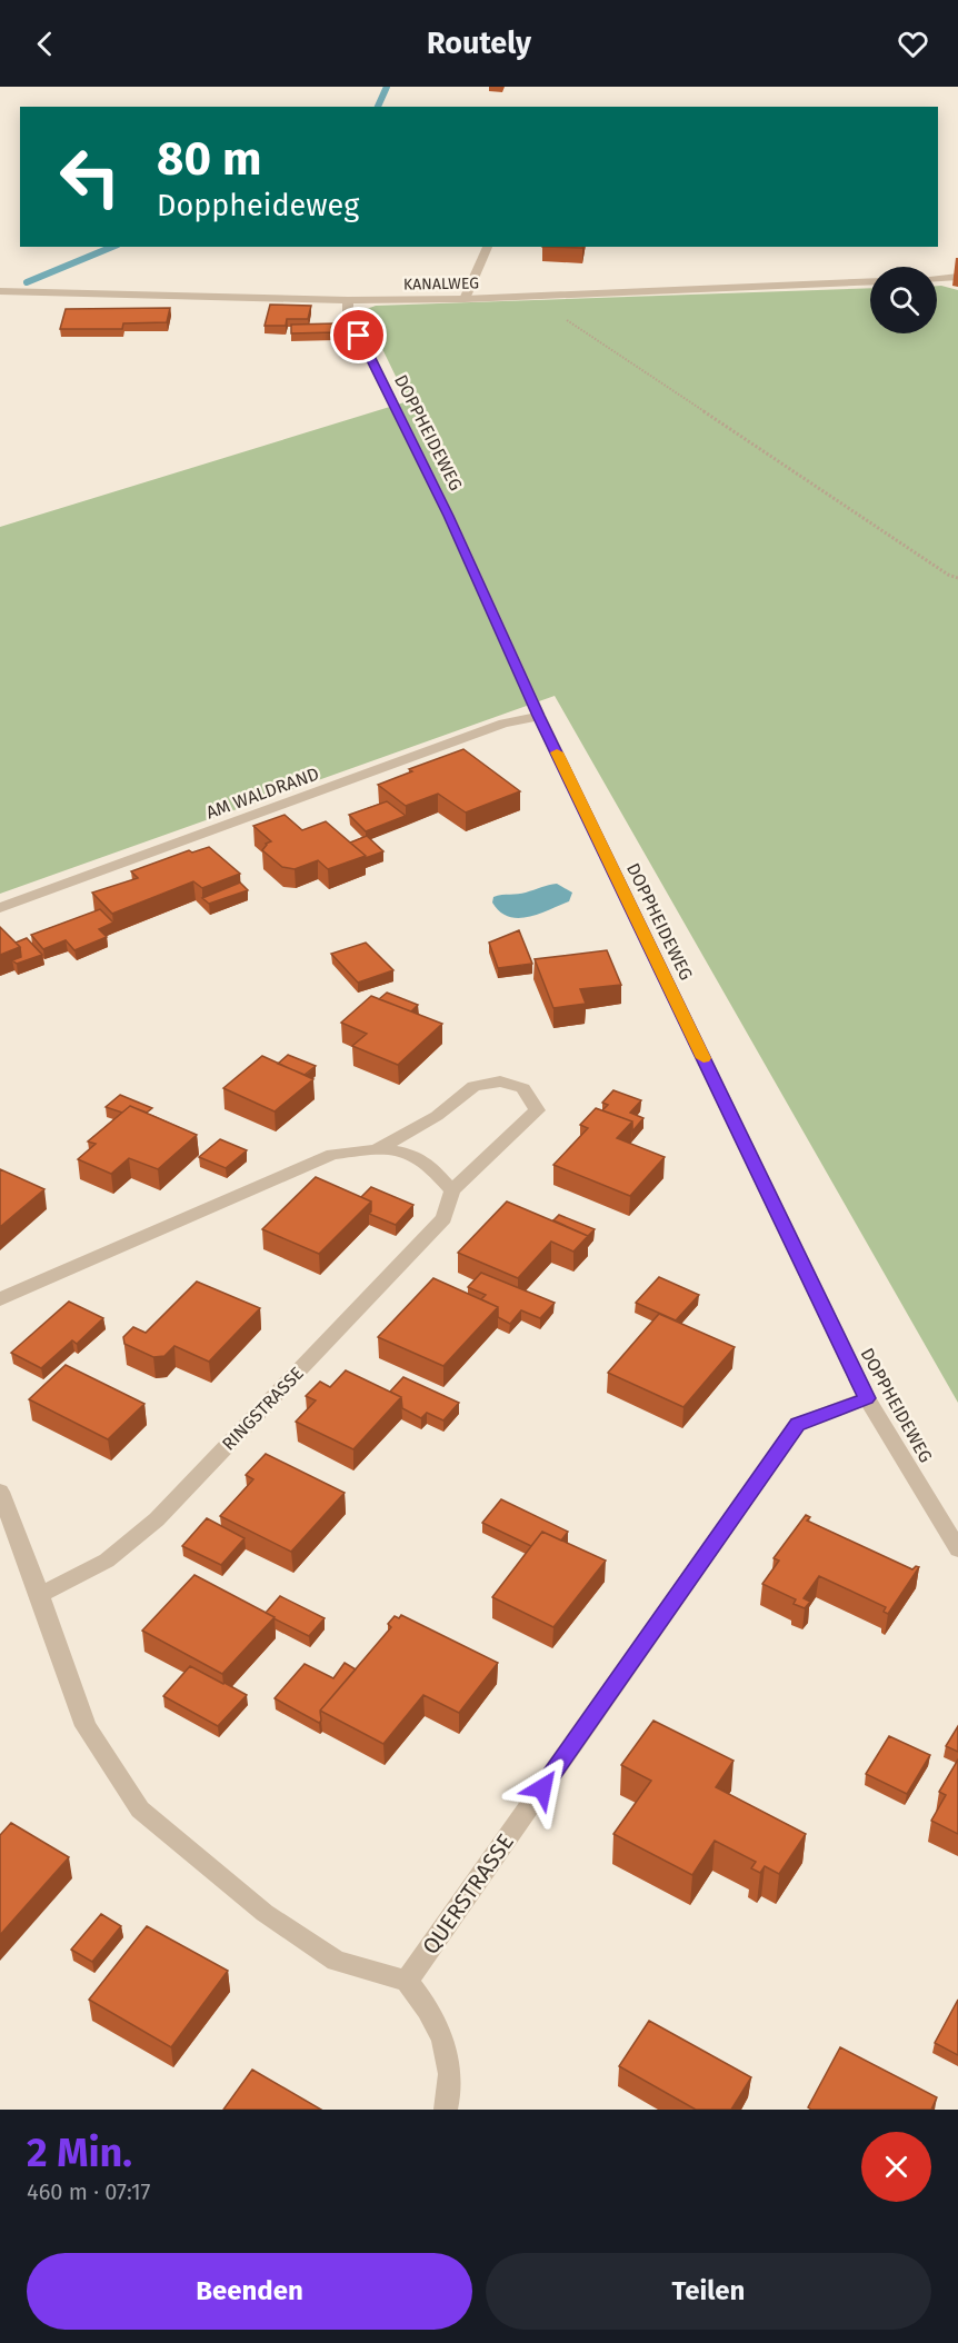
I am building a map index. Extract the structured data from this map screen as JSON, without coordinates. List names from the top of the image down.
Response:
{
  "streets": {
    "street": [
      "KANALWEG",
      "DOPPHEIDEWEG",
      "AM WALDRAND",
      "RINGSTRASSE",
      "QUERSTRASSE"
    ]
  },
  "crossings": [
    ["KANALWEG", "DOPPHEIDEWEG"],
    ["DOPPHEIDEWEG", "AM WALDRAND"],
    ["DOPPHEIDEWEG", "QUERSTRASSE"]
  ],
  "page": {
    "header": "Routely",
    "turn": ["80 m", "Doppheideweg"],
    "heading": ["2 Min.", "460 m · 07:17"],
    "buttons": ["Beenden", "Teilen"]
  }
}
